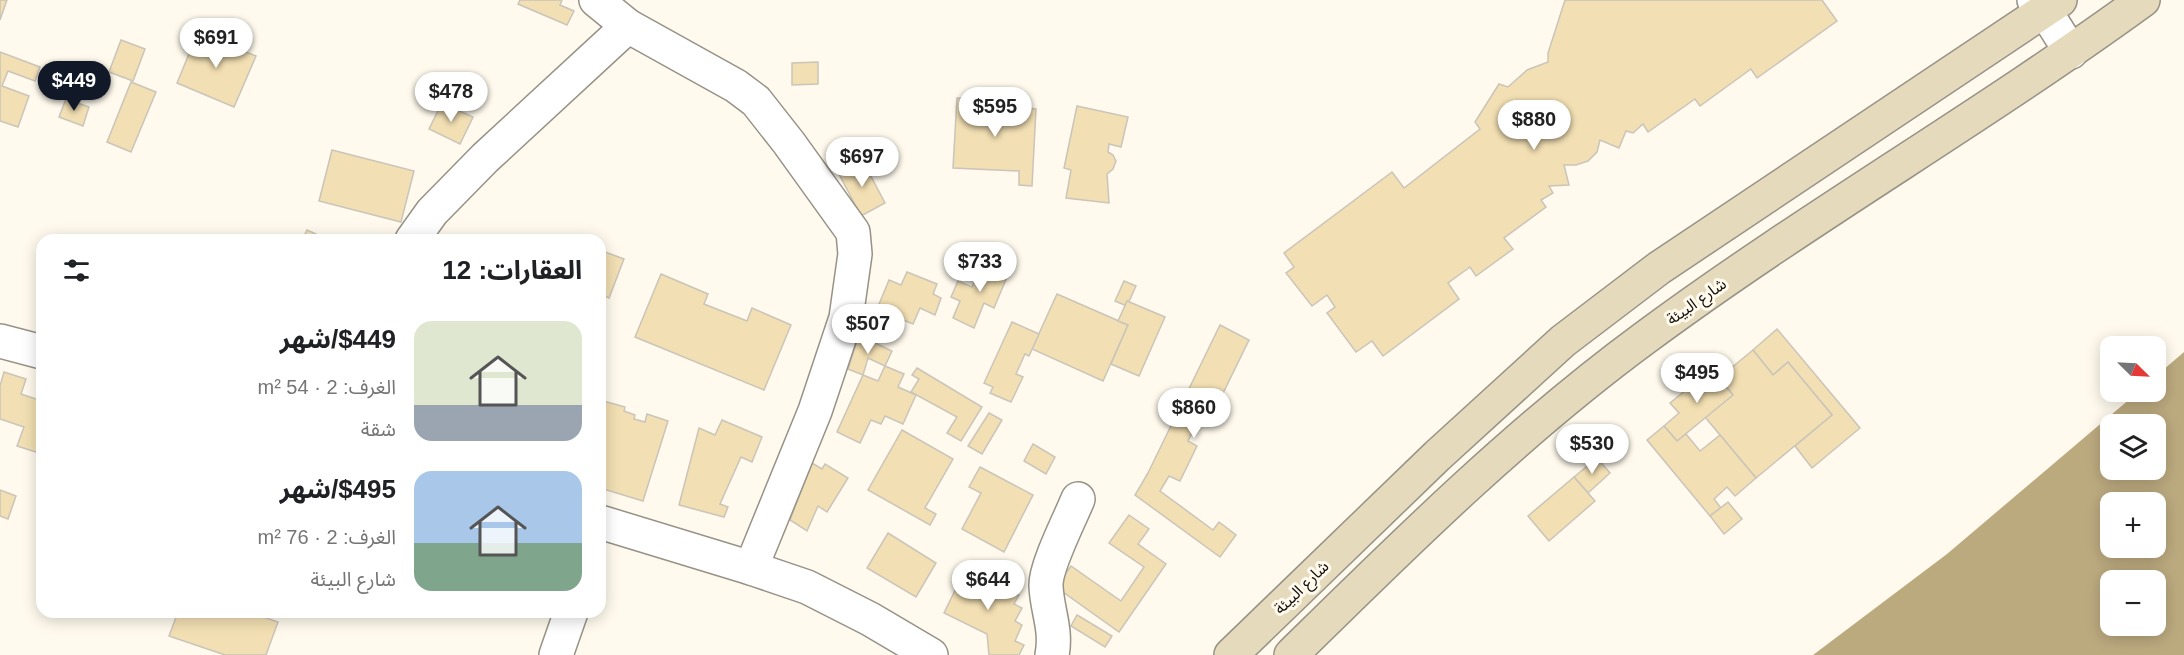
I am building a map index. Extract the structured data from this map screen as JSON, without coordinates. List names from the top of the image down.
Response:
{
  "streets": {
    "main road": ["شارع البيئة"]
  },
  "north": "bottom right",
  "page": {
    "price": [
      "$691",
      "$449",
      "$478",
      "$595",
      "$880",
      "$697",
      "$733",
      "$507",
      "$495",
      "$860",
      "$530",
      "$644"
    ],
    "heading": "العقارات: 12",
    "list": [
      {
        "name": "$449/شهر",
        "note": "الغرف: 2 · 54 m² · شقة"
      },
      {
        "name": "$495/شهر",
        "note": "الغرف: 2 · 76 m² · شارع البيئة"
      }
    ],
    "map_buttons": ["+", "−"]
  }
}
